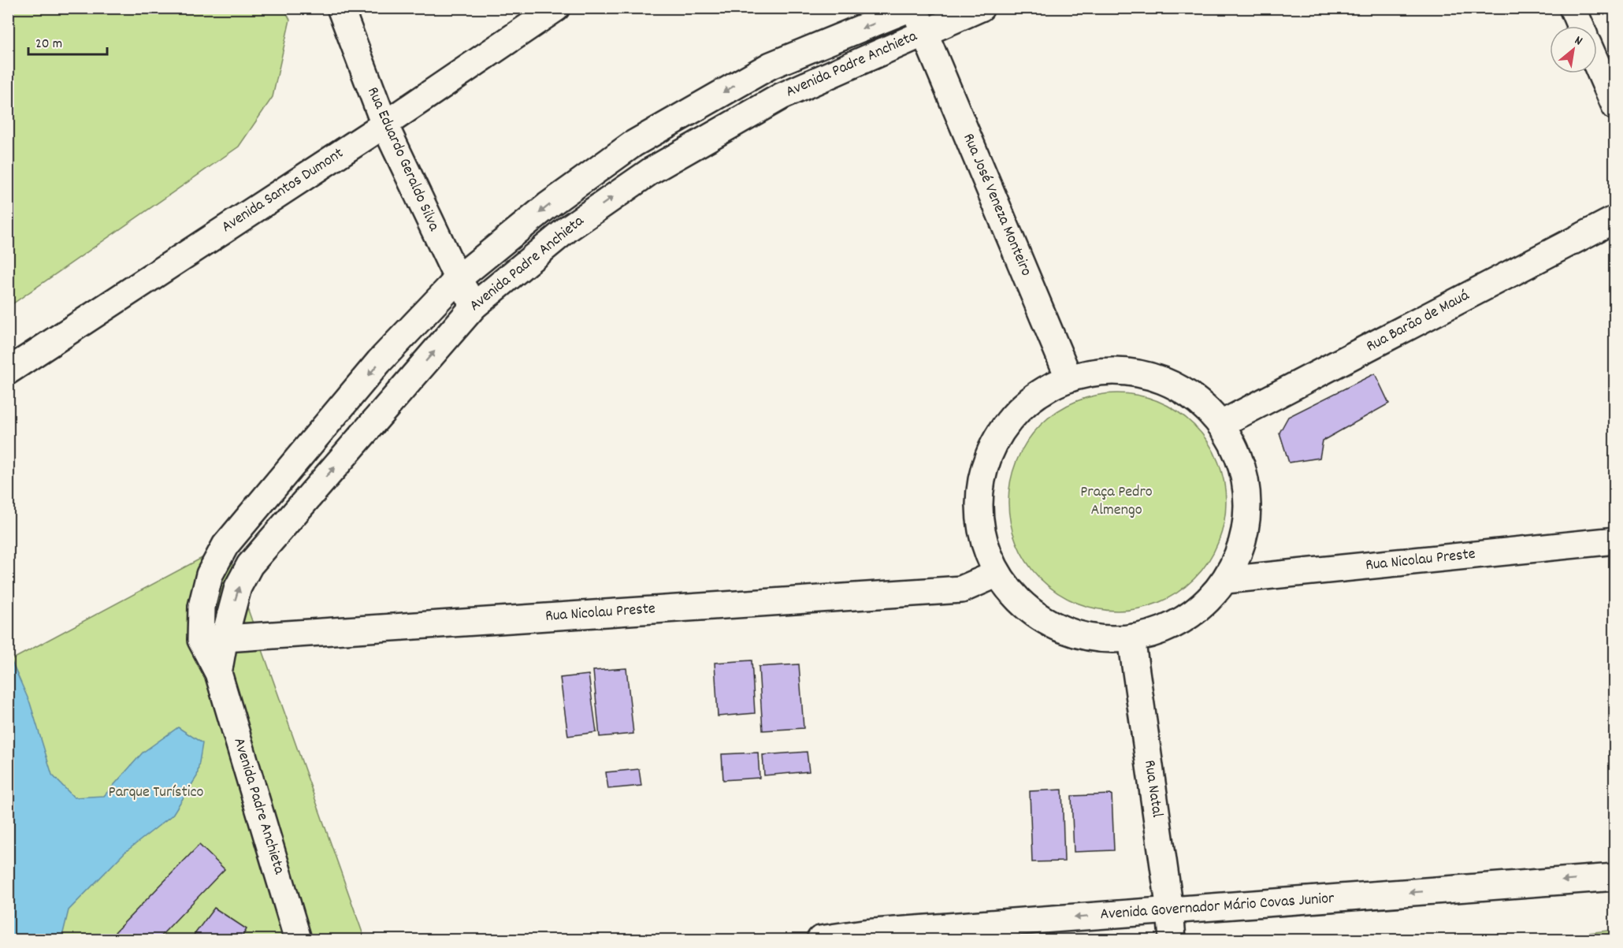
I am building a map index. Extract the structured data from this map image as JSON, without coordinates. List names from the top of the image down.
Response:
{
  "streets": {
    "street": [
      "Avenida Padre Anchieta",
      "Rua Eduardo Geraldo Silva",
      "Avenida Santos Dumont",
      "Rua José Veneza Monteiro",
      "Rua Barão de Mauá",
      "Rua Nicolau Preste",
      "Rua Natal",
      "Avenida Governador Mário Covas Junior"
    ]
  },
  "crossings": [
    ["Avenida Padre Anchieta", "Rua Eduardo Geraldo Silva"],
    ["Avenida Padre Anchieta", "Rua José Veneza Monteiro"],
    ["Avenida Padre Anchieta", "Rua Nicolau Preste"],
    ["Rua Eduardo Geraldo Silva", "Avenida Santos Dumont"],
    ["Rua Natal", "Avenida Governador Mário Covas Junior"]
  ],
  "one_way": ["Avenida Governador Mário Covas Junior"],
  "parks": ["Praça Pedro Almengo", "Parque Turístico"],
  "scale_bar": "20 m",
  "north": "top right"
}
